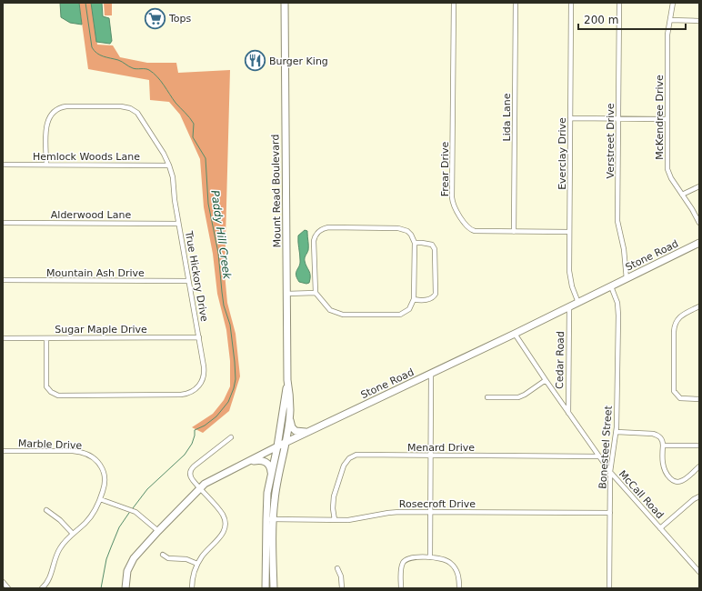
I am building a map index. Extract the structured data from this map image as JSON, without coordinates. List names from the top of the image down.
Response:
{
  "streets": {
    "main road": ["Mount Read Boulevard", "Stone Road"],
    "street": [
      "Lida Lane",
      "McKendree Drive",
      "Verstreet Drive",
      "Everclay Drive",
      "Hemlock Woods Lane",
      "Frear Drive",
      "Alderwood Lane",
      "Mountain Ash Drive",
      "True Hickory Drive",
      "Sugar Maple Drive",
      "Cedar Road",
      "Marble Drive",
      "Menard Drive",
      "Bonesteel Street",
      "McCall Road",
      "Rosecroft Drive"
    ]
  },
  "crossings": [
    ["Lida Lane", "Frear Drive"],
    ["Verstreet Drive", "Stone Road"],
    ["Everclay Drive", "Frear Drive"],
    ["Everclay Drive", "Stone Road"],
    ["Hemlock Woods Lane", "True Hickory Drive"],
    ["Mount Read Boulevard", "Stone Road"],
    ["Mount Read Boulevard", "Rosecroft Drive"],
    ["Alderwood Lane", "True Hickory Drive"],
    ["Stone Road", "Cedar Road"],
    ["Stone Road", "Bonesteel Street"],
    ["Stone Road", "McCall Road"],
    ["Mountain Ash Drive", "True Hickory Drive"],
    ["True Hickory Drive", "Sugar Maple Drive"],
    ["Cedar Road", "McCall Road"],
    ["Menard Drive", "McCall Road"],
    ["Menard Drive", "Rosecroft Drive"],
    ["Bonesteel Street", "McCall Road"],
    ["Bonesteel Street", "Rosecroft Drive"]
  ],
  "water": ["Paddy Hill Creek"],
  "places": {
    "supermarket": ["Tops"],
    "restaurant": ["Burger King"]
  },
  "scale_bar": "200 m"
}
